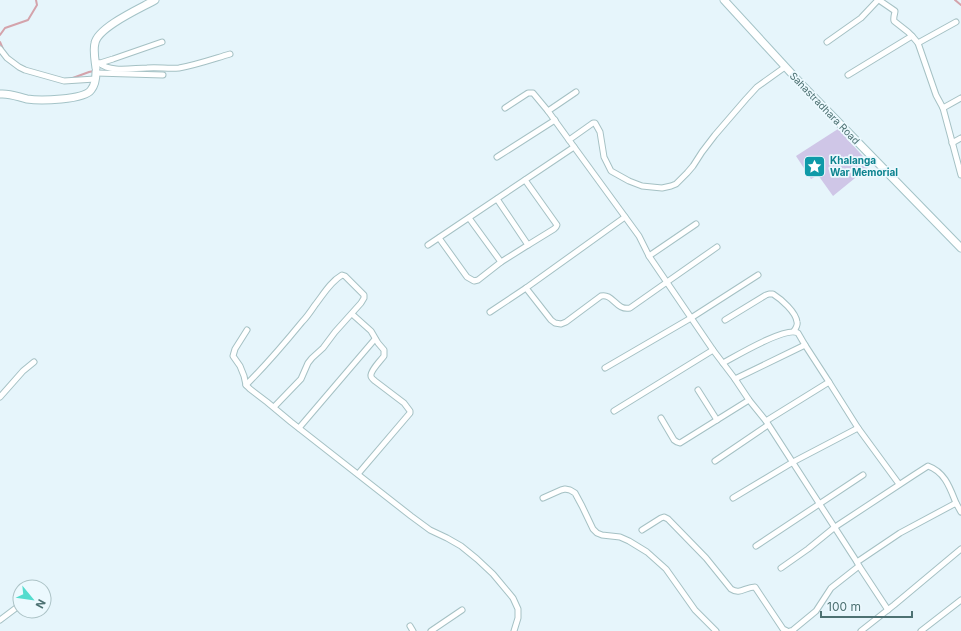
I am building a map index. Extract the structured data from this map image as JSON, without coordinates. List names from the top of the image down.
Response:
{
  "streets": {
    "main road": ["Sahastradhara Road"]
  },
  "places": {
    "place": ["Khalanga War Memorial"]
  },
  "scale_bar": "100 m",
  "north": "bottom right"
}
